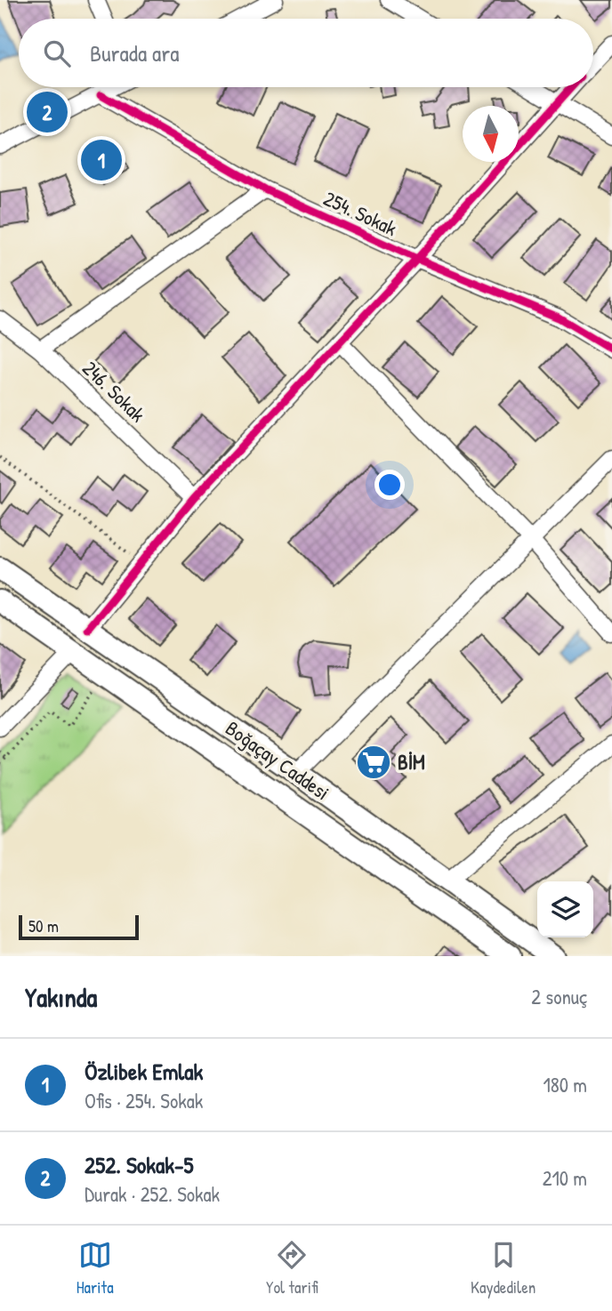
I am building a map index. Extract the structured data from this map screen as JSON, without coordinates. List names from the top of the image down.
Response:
{
  "streets": {
    "main road": ["Boğaçay Caddesi"],
    "street": ["254. Sokak", "246. Sokak"]
  },
  "places": {
    "supermarket": ["BİM"]
  },
  "scale_bar": "50 m",
  "north": "bottom",
  "page": {
    "search": "Burada ara",
    "pins": ["2", "1"],
    "scale": "50 m",
    "heading": ["Yakında", "2 sonuç"],
    "list": [
      {
        "mark": "1",
        "name": "Özlibek Emlak",
        "note": "Ofis · 254. Sokak",
        "value": "180 m"
      },
      {
        "mark": "2",
        "name": "252. Sokak-5",
        "note": "Durak · 252. Sokak",
        "value": "210 m"
      }
    ],
    "nav": ["Harita", "Yol tarifi", "Kaydedilen"]
  }
}
